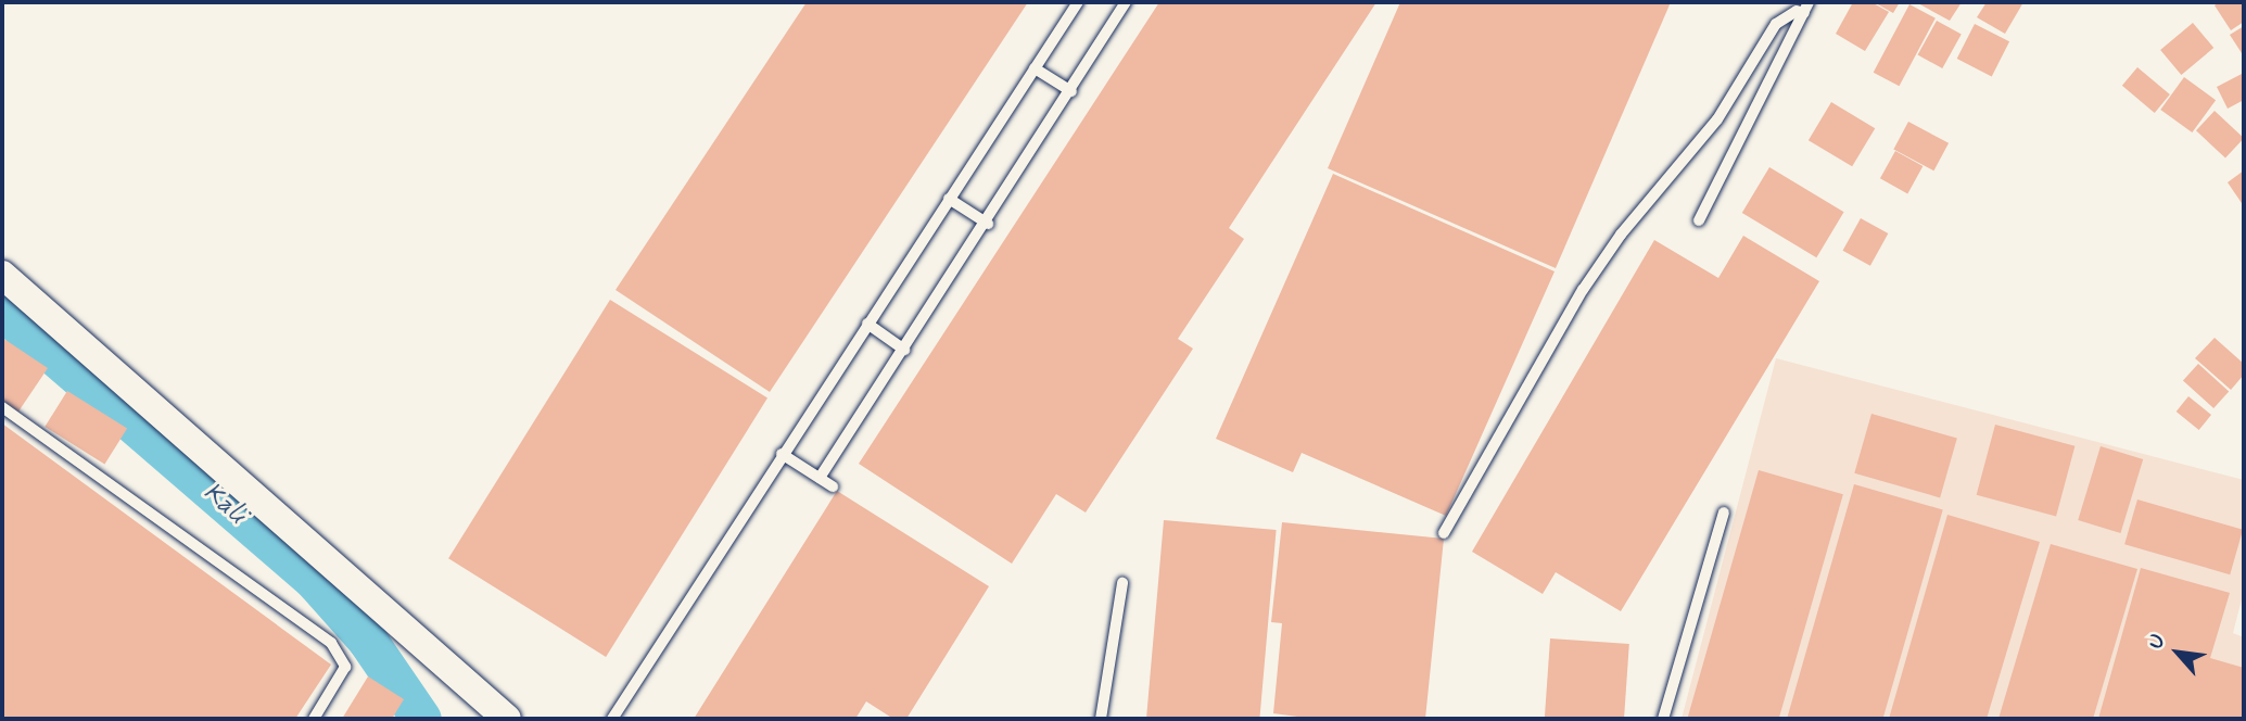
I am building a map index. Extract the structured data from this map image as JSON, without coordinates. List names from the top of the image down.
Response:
{
  "water": ["Kali"],
  "north": "top left"
}
